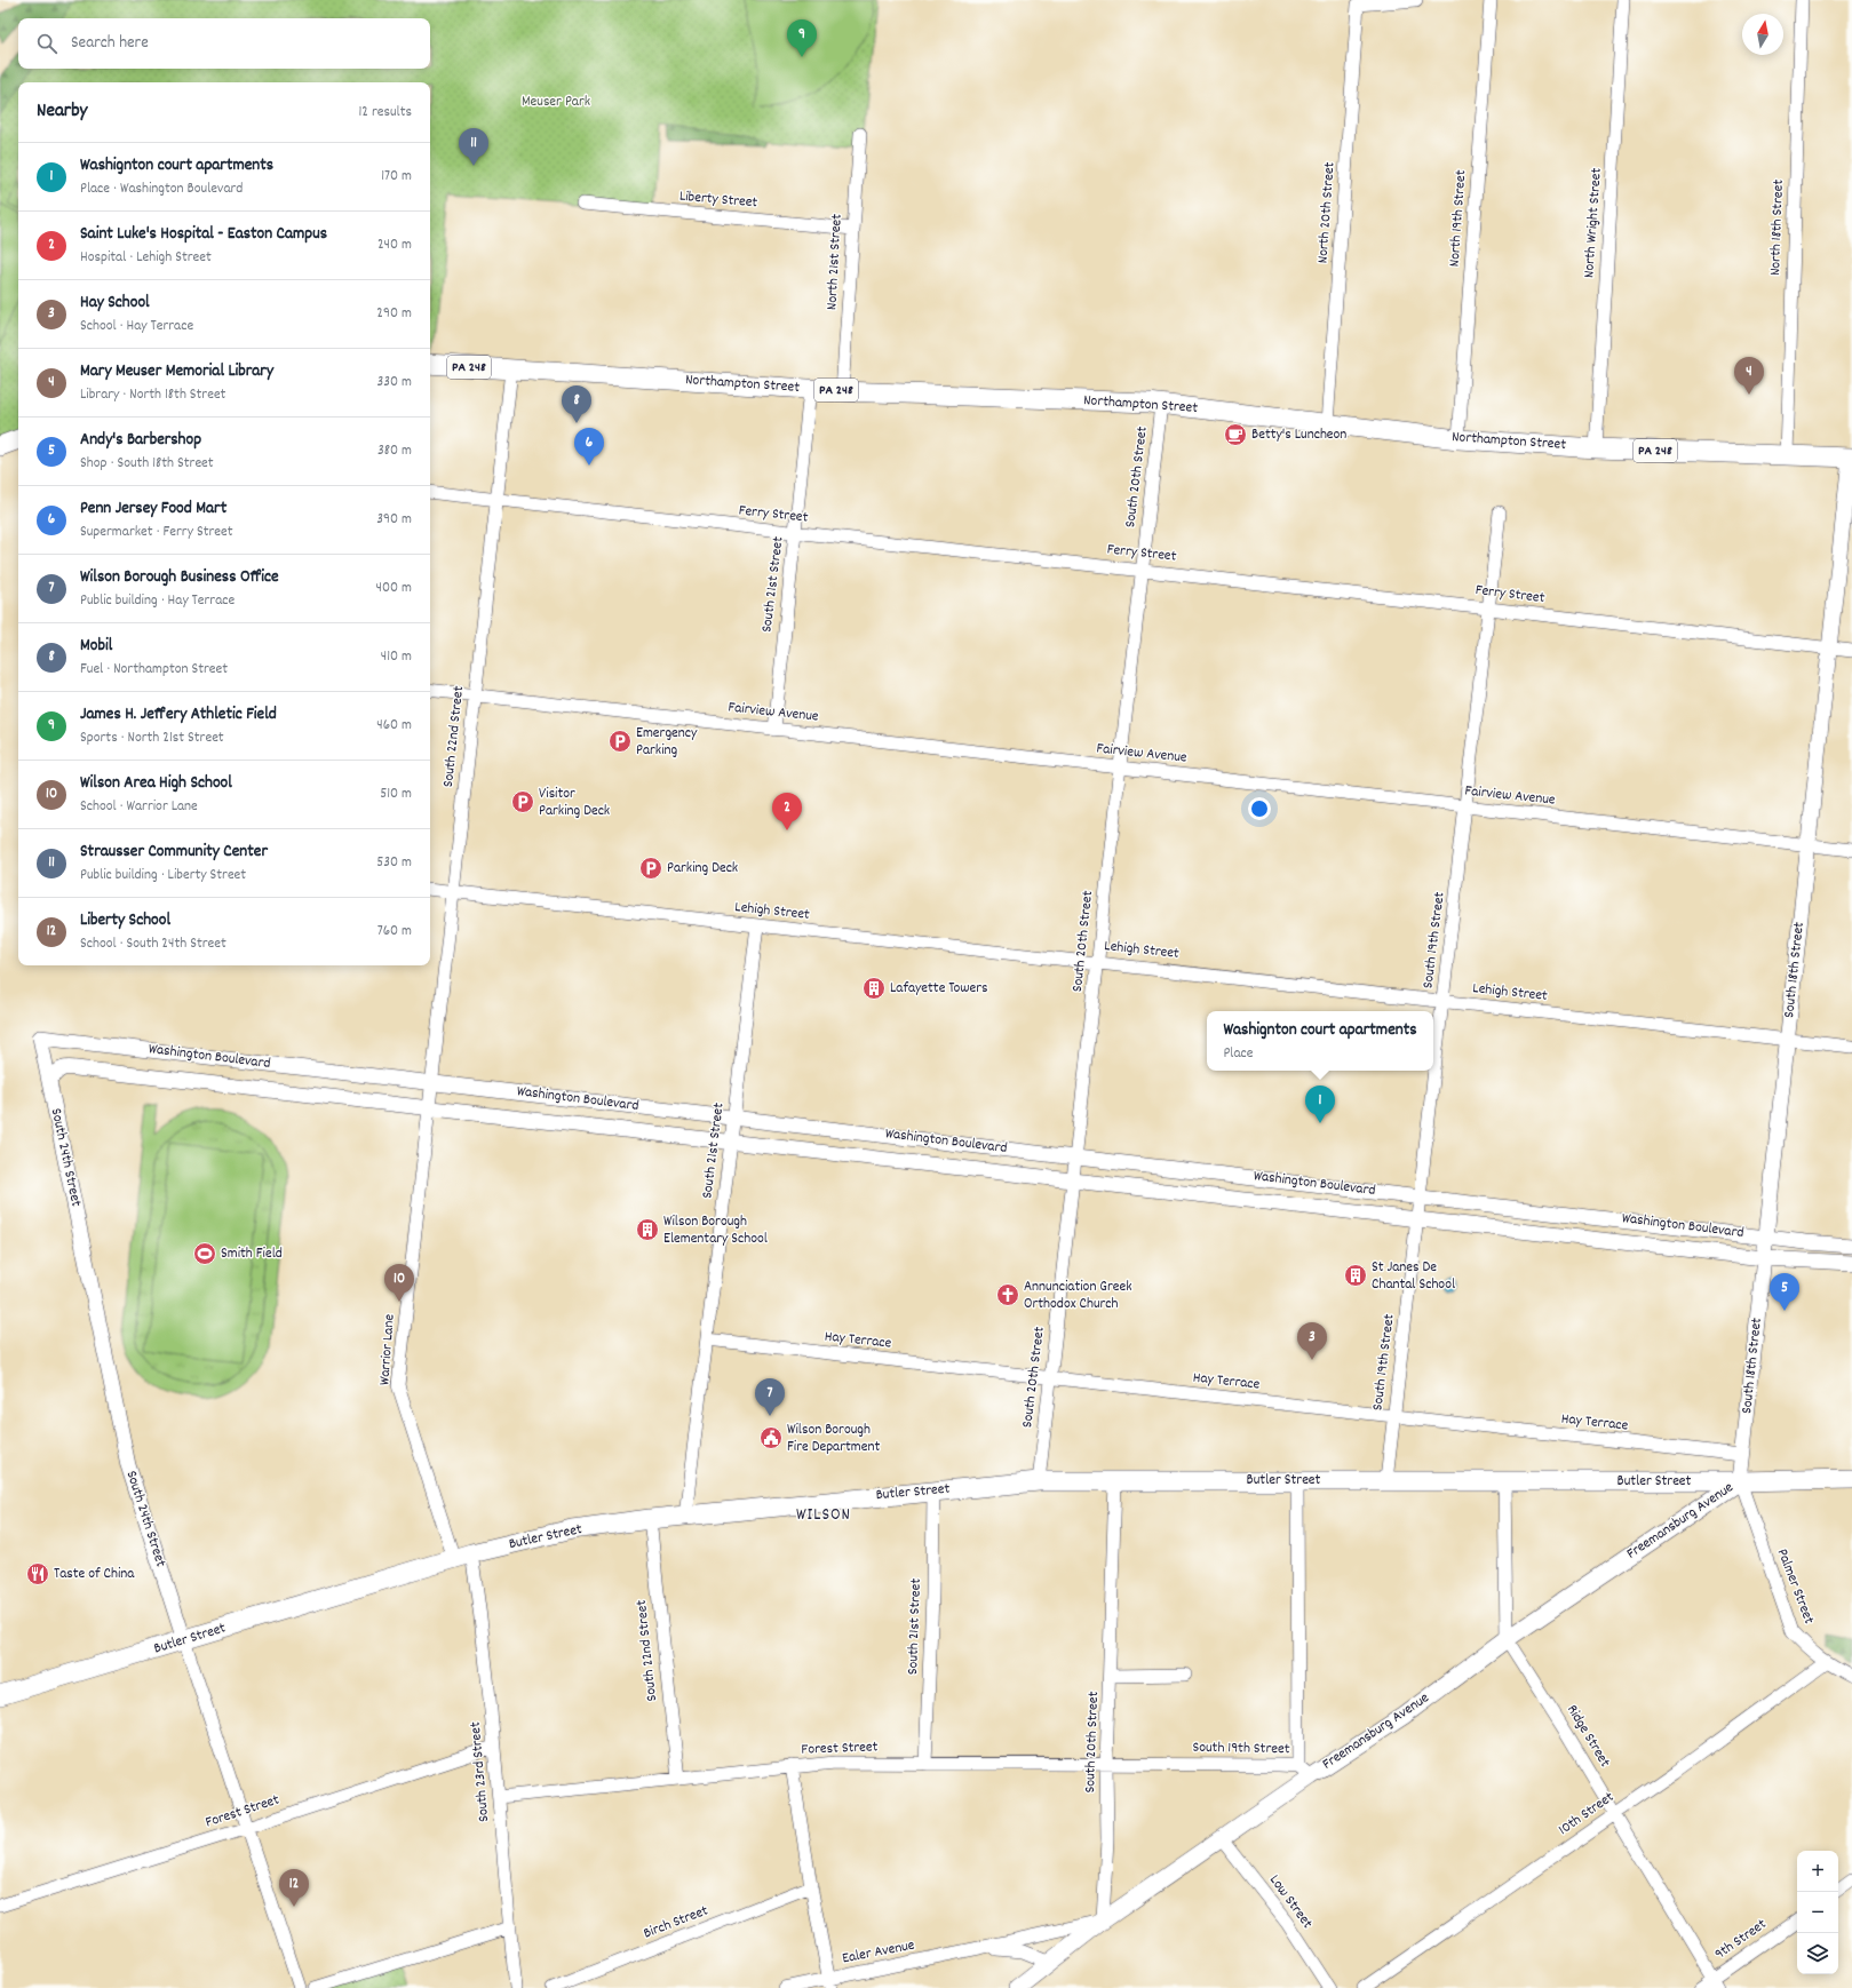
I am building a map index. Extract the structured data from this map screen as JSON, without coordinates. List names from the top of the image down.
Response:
{
  "streets": {
    "main road": [
      "PA 248",
      "Northampton Street",
      "Butler Street",
      "Freemansburg Avenue"
    ],
    "street": [
      "Liberty Street",
      "North 20th Street",
      "North 19th Street",
      "North Wright Street",
      "North 18th Street",
      "North 21st Street",
      "South 20th Street",
      "Ferry Street",
      "South 21st Street",
      "Fairview Avenue",
      "South 22nd Street",
      "Lehigh Street",
      "South 19th Street",
      "South 18th Street",
      "Washington Boulevard",
      "South 24th Street",
      "Hay Terrace",
      "Warrior Lane",
      "Palmer Street",
      "Ridge Street",
      "Forest Street",
      "South 23rd Street",
      "10th Street",
      "Low Street",
      "Birch Street",
      "9th Street",
      "Ealer Avenue"
    ]
  },
  "crossings": [
    ["Liberty Street", "North 21st Street"],
    ["North 20th Street", "Northampton Street"],
    ["North 19th Street", "Northampton Street"],
    ["North Wright Street", "Northampton Street"],
    ["North 18th Street", "Northampton Street"],
    ["North 21st Street", "Northampton Street"],
    ["Northampton Street", "South 20th Street"],
    ["Northampton Street", "South 21st Street"],
    ["Northampton Street", "South 22nd Street"],
    ["Northampton Street", "South 18th Street"],
    ["South 20th Street", "Ferry Street"],
    ["South 20th Street", "Fairview Avenue"],
    ["South 20th Street", "Lehigh Street"],
    ["South 20th Street", "Washington Boulevard"],
    ["South 20th Street", "Hay Terrace"],
    ["South 20th Street", "Butler Street"],
    ["South 20th Street", "Freemansburg Avenue"],
    ["South 20th Street", "Forest Street"],
    ["South 20th Street", "Ealer Avenue"],
    ["Ferry Street", "South 21st Street"],
    ["Ferry Street", "South 22nd Street"],
    ["Ferry Street", "South 19th Street"],
    ["Ferry Street", "South 18th Street"],
    ["South 21st Street", "Fairview Avenue"],
    ["South 21st Street", "Lehigh Street"],
    ["South 21st Street", "Washington Boulevard"],
    ["South 21st Street", "Hay Terrace"],
    ["South 21st Street", "Butler Street"],
    ["South 21st Street", "Forest Street"],
    ["Fairview Avenue", "South 22nd Street"],
    ["Fairview Avenue", "South 19th Street"],
    ["Fairview Avenue", "South 18th Street"],
    ["South 22nd Street", "Lehigh Street"],
    ["South 22nd Street", "Washington Boulevard"],
    ["South 22nd Street", "Warrior Lane"],
    ["South 22nd Street", "Butler Street"],
    ["South 22nd Street", "Forest Street"],
    ["Lehigh Street", "South 19th Street"],
    ["Lehigh Street", "South 18th Street"],
    ["South 19th Street", "Washington Boulevard"],
    ["South 19th Street", "Hay Terrace"],
    ["South 19th Street", "Butler Street"],
    ["South 19th Street", "Freemansburg Avenue"],
    ["South 19th Street", "Forest Street"],
    ["South 18th Street", "Washington Boulevard"],
    ["South 18th Street", "Hay Terrace"],
    ["South 18th Street", "Butler Street"],
    ["South 18th Street", "Freemansburg Avenue"],
    ["South 18th Street", "Palmer Street"],
    ["Washington Boulevard", "South 24th Street"],
    ["Washington Boulevard", "Warrior Lane"],
    ["South 24th Street", "Butler Street"],
    ["South 24th Street", "Forest Street"],
    ["Warrior Lane", "Butler Street"],
    ["Warrior Lane", "South 23rd Street"],
    ["Butler Street", "Freemansburg Avenue"],
    ["Butler Street", "Palmer Street"],
    ["Butler Street", "South 23rd Street"],
    ["Freemansburg Avenue", "Palmer Street"],
    ["Freemansburg Avenue", "Ridge Street"],
    ["Freemansburg Avenue", "Low Street"],
    ["Freemansburg Avenue", "Ealer Avenue"],
    ["Palmer Street", "10th Street"],
    ["Ridge Street", "10th Street"],
    ["Ridge Street", "9th Street"],
    ["Forest Street", "South 23rd Street"]
  ],
  "districts": ["WILSON"],
  "parks": ["Meuser Park"],
  "places": {
    "cafe": ["Betty's Luncheon"],
    "parking": ["Emergency Parking", "Visitor Parking Deck", "Parking Deck"],
    "building": ["Lafayette Towers", "Wilson Borough Elementary School", "St Janes De Chantal School"],
    "sports": ["Smith Field"],
    "church": ["Annunciation Greek Orthodox Church"],
    "public building": ["Wilson Borough Fire Department"],
    "restaurant": ["Taste of China"]
  },
  "north": "top",
  "page": {
    "search": "Search here",
    "pins": [
      "9",
      "11",
      "4",
      "8",
      "6",
      "2",
      "1",
      "10",
      "5",
      "3",
      "7",
      "12"
    ],
    "heading": ["Nearby", "12 results"],
    "list": [
      {
        "mark": "1",
        "name": "Washignton court apartments",
        "note": "Place · Washington Boulevard",
        "value": "170 m"
      },
      {
        "mark": "2",
        "name": "Saint Luke's Hospital - Easton Campus",
        "note": "Hospital · Lehigh Street",
        "value": "240 m"
      },
      {
        "mark": "3",
        "name": "Hay School",
        "note": "School · Hay Terrace",
        "value": "290 m"
      },
      {
        "mark": "4",
        "name": "Mary Meuser Memorial Library",
        "note": "Library · North 18th Street",
        "value": "330 m"
      },
      {
        "mark": "5",
        "name": "Andy's Barbershop",
        "note": "Shop · South 18th Street",
        "value": "380 m"
      },
      {
        "mark": "6",
        "name": "Penn Jersey Food Mart",
        "note": "Supermarket · Ferry Street",
        "value": "390 m"
      },
      {
        "mark": "7",
        "name": "Wilson Borough Business Office",
        "note": "Public building · Hay Terrace",
        "value": "400 m"
      },
      {
        "mark": "8",
        "name": "Mobil",
        "note": "Fuel · Northampton Street",
        "value": "410 m"
      },
      {
        "mark": "9",
        "name": "James H. Jeffery Athletic Field",
        "note": "Sports · North 21st Street",
        "value": "460 m"
      },
      {
        "mark": "10",
        "name": "Wilson Area High School",
        "note": "School · Warrior Lane",
        "value": "510 m"
      },
      {
        "mark": "11",
        "name": "Strausser Community Center",
        "note": "Public building · Liberty Street",
        "value": "530 m"
      },
      {
        "mark": "12",
        "name": "Liberty School",
        "note": "School · South 24th Street",
        "value": "760 m"
      }
    ],
    "popup": ["Washignton court apartments", "Place"],
    "map_buttons": ["+", "−"]
  }
}
